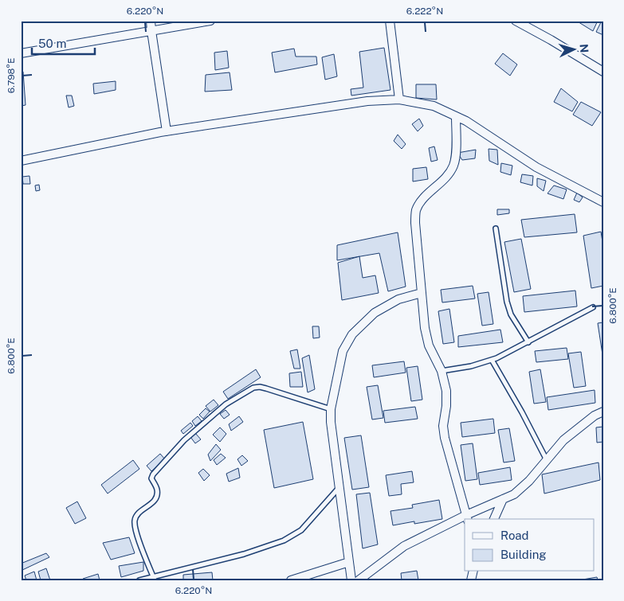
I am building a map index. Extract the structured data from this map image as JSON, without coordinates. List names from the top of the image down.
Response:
{
  "legend": ["Road", "Building"],
  "scale_bar": "50 m",
  "north": "right",
  "coordinates": [
    "6.220°N",
    "6.222°N",
    "6.798°E",
    "6.800°E"
  ]
}
